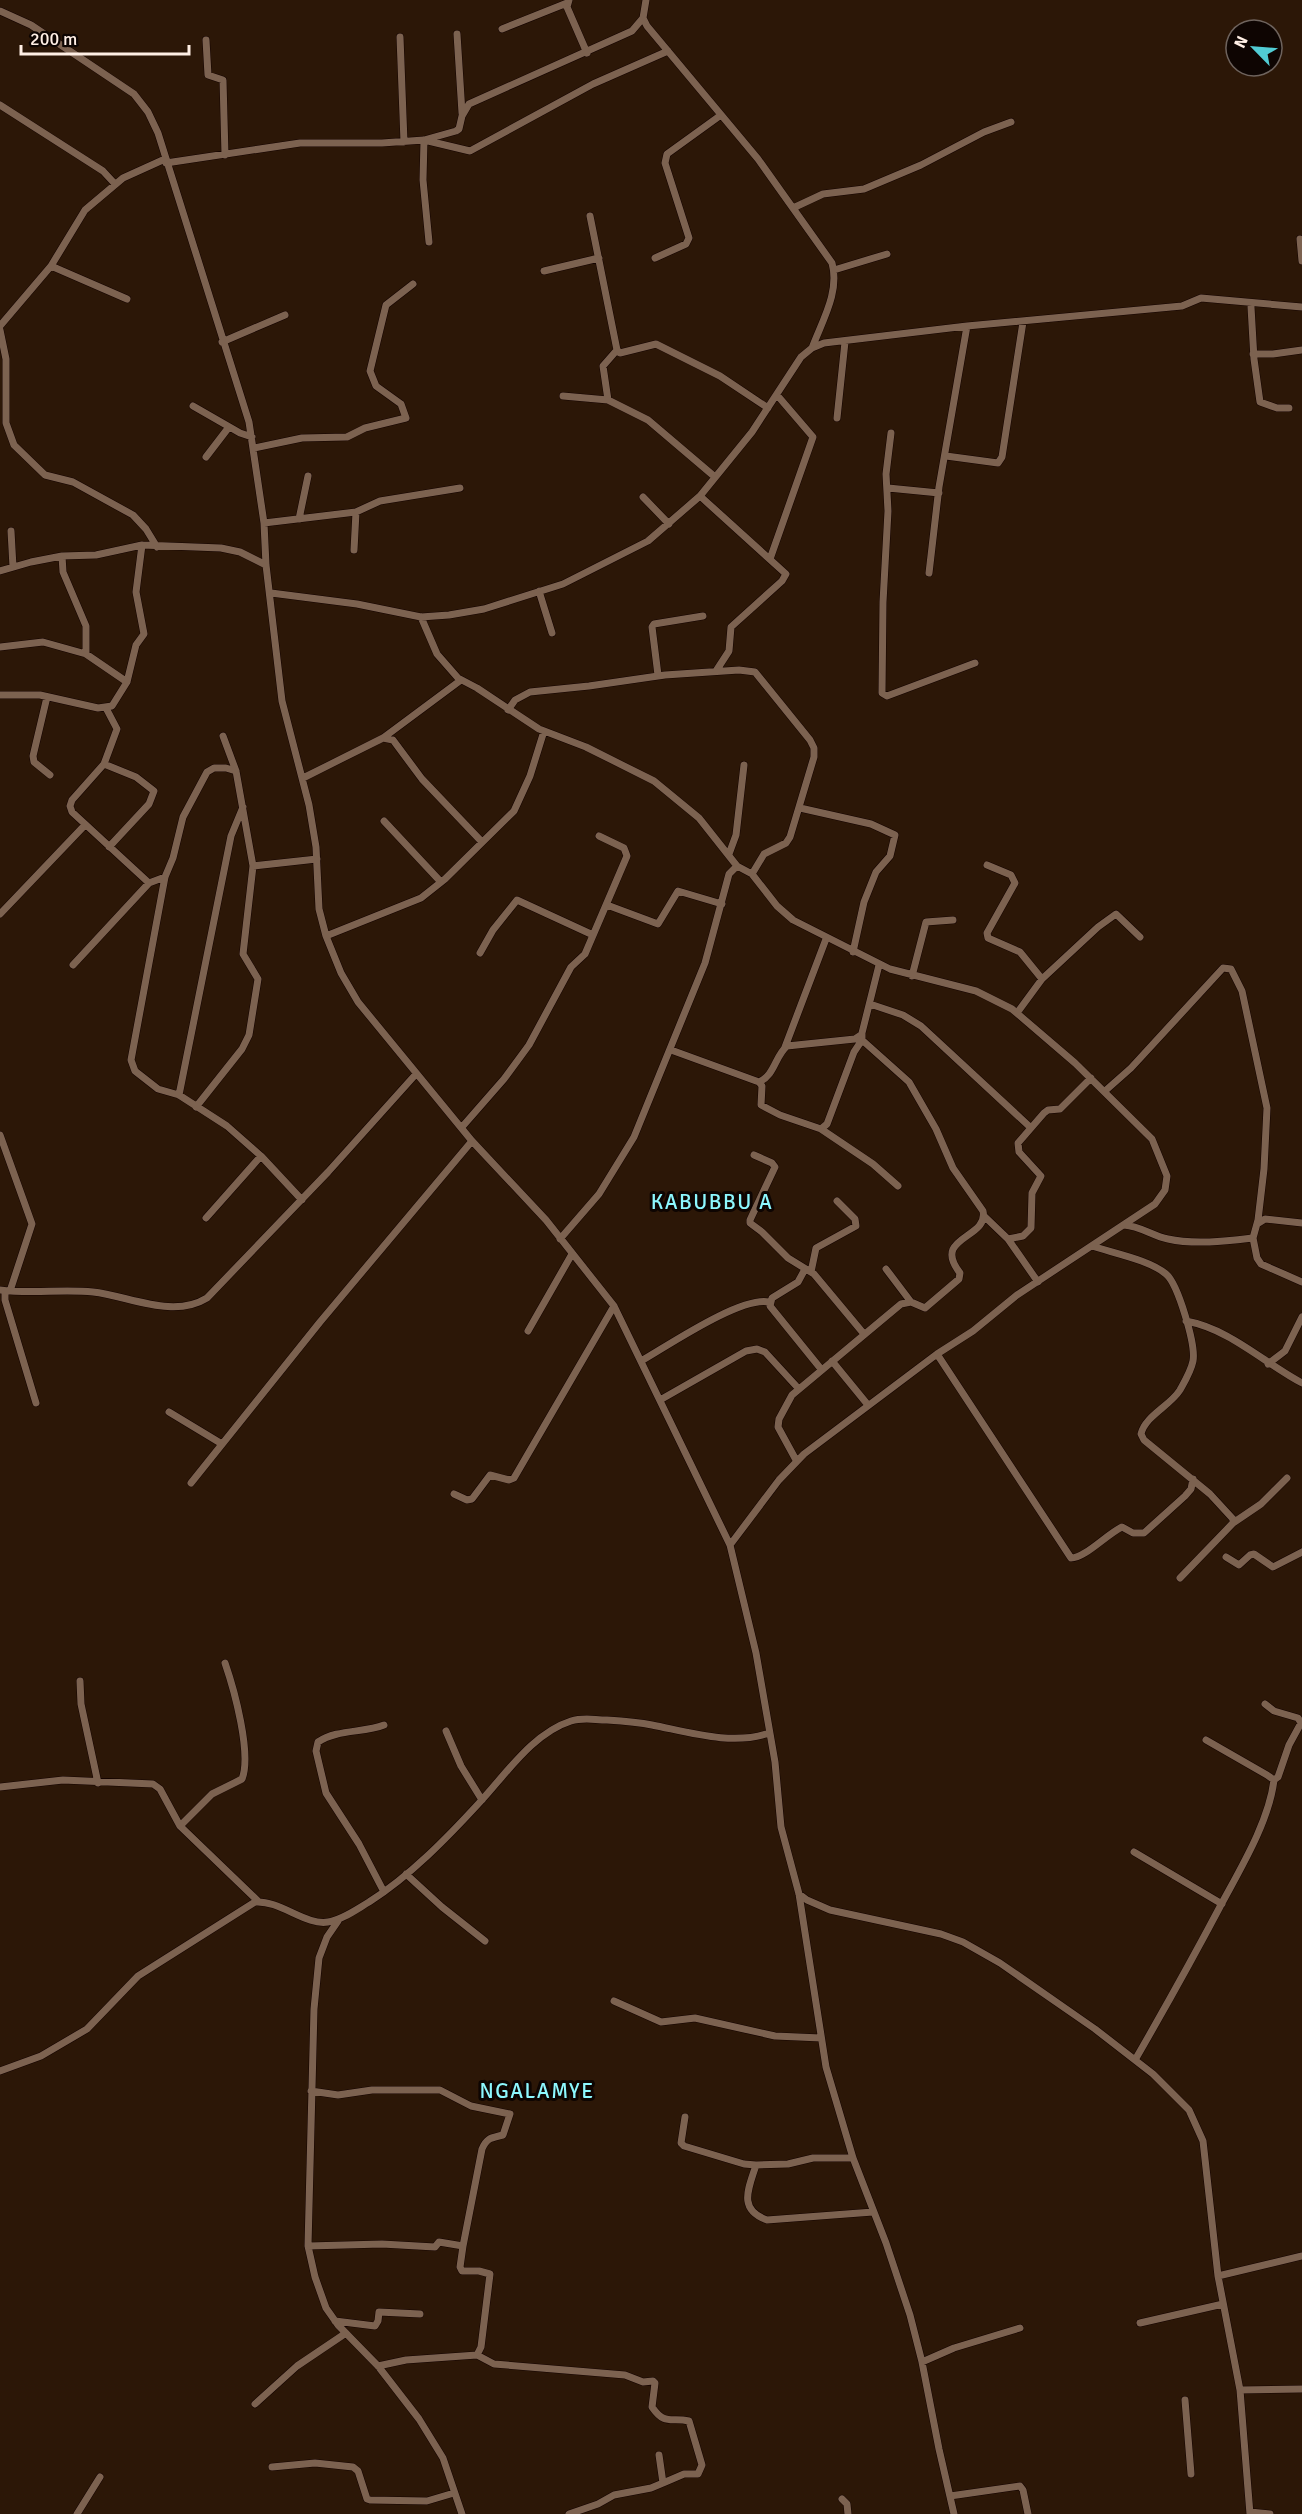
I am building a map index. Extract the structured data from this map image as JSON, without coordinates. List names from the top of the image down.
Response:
{
  "districts": ["KABUBBU A", "NGALAMYE"],
  "scale_bar": "200 m",
  "north": "top left"
}
